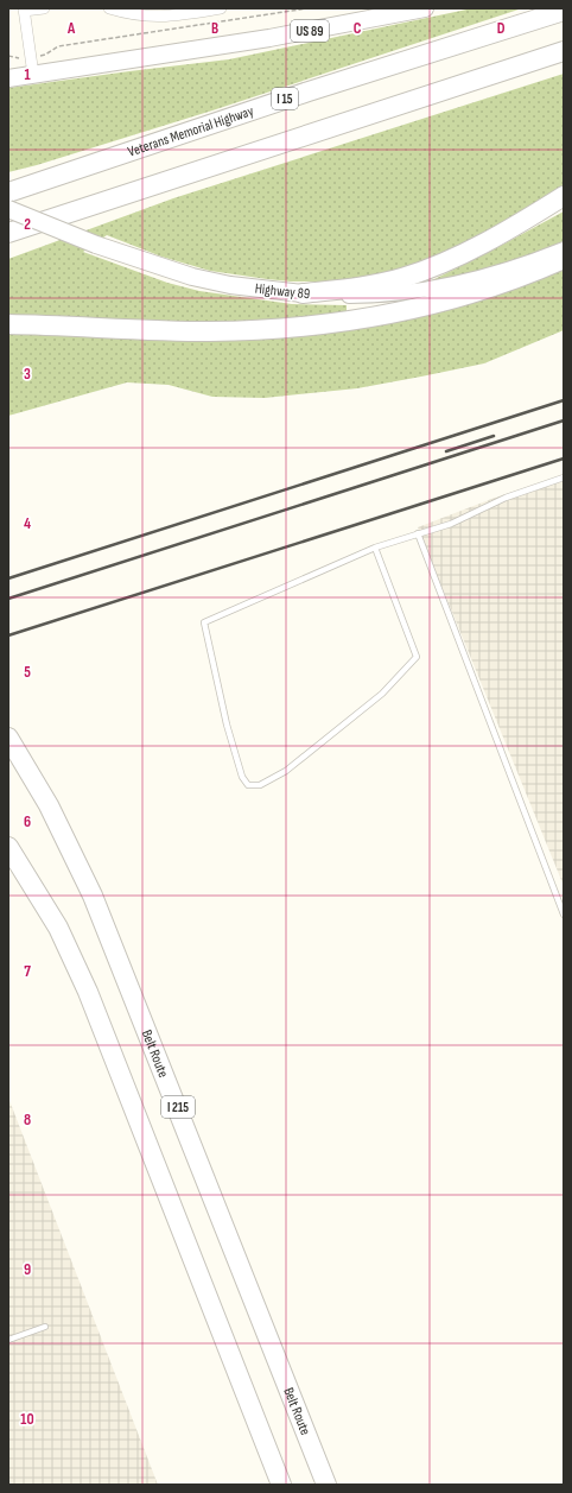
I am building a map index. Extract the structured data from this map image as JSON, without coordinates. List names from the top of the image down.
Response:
{
  "streets": {
    "highway": [
      "I 15",
      "Veterans Memorial Highway",
      "Belt Route",
      "I 215"
    ],
    "main road": ["US 89", "Highway 89"]
  },
  "grid": {
    "columns": [
      "A",
      "B",
      "C",
      "D"
    ],
    "rows": [
      "1",
      "2",
      "3",
      "4",
      "5",
      "6",
      "7",
      "8",
      "9",
      "10"
    ]
  }
}
